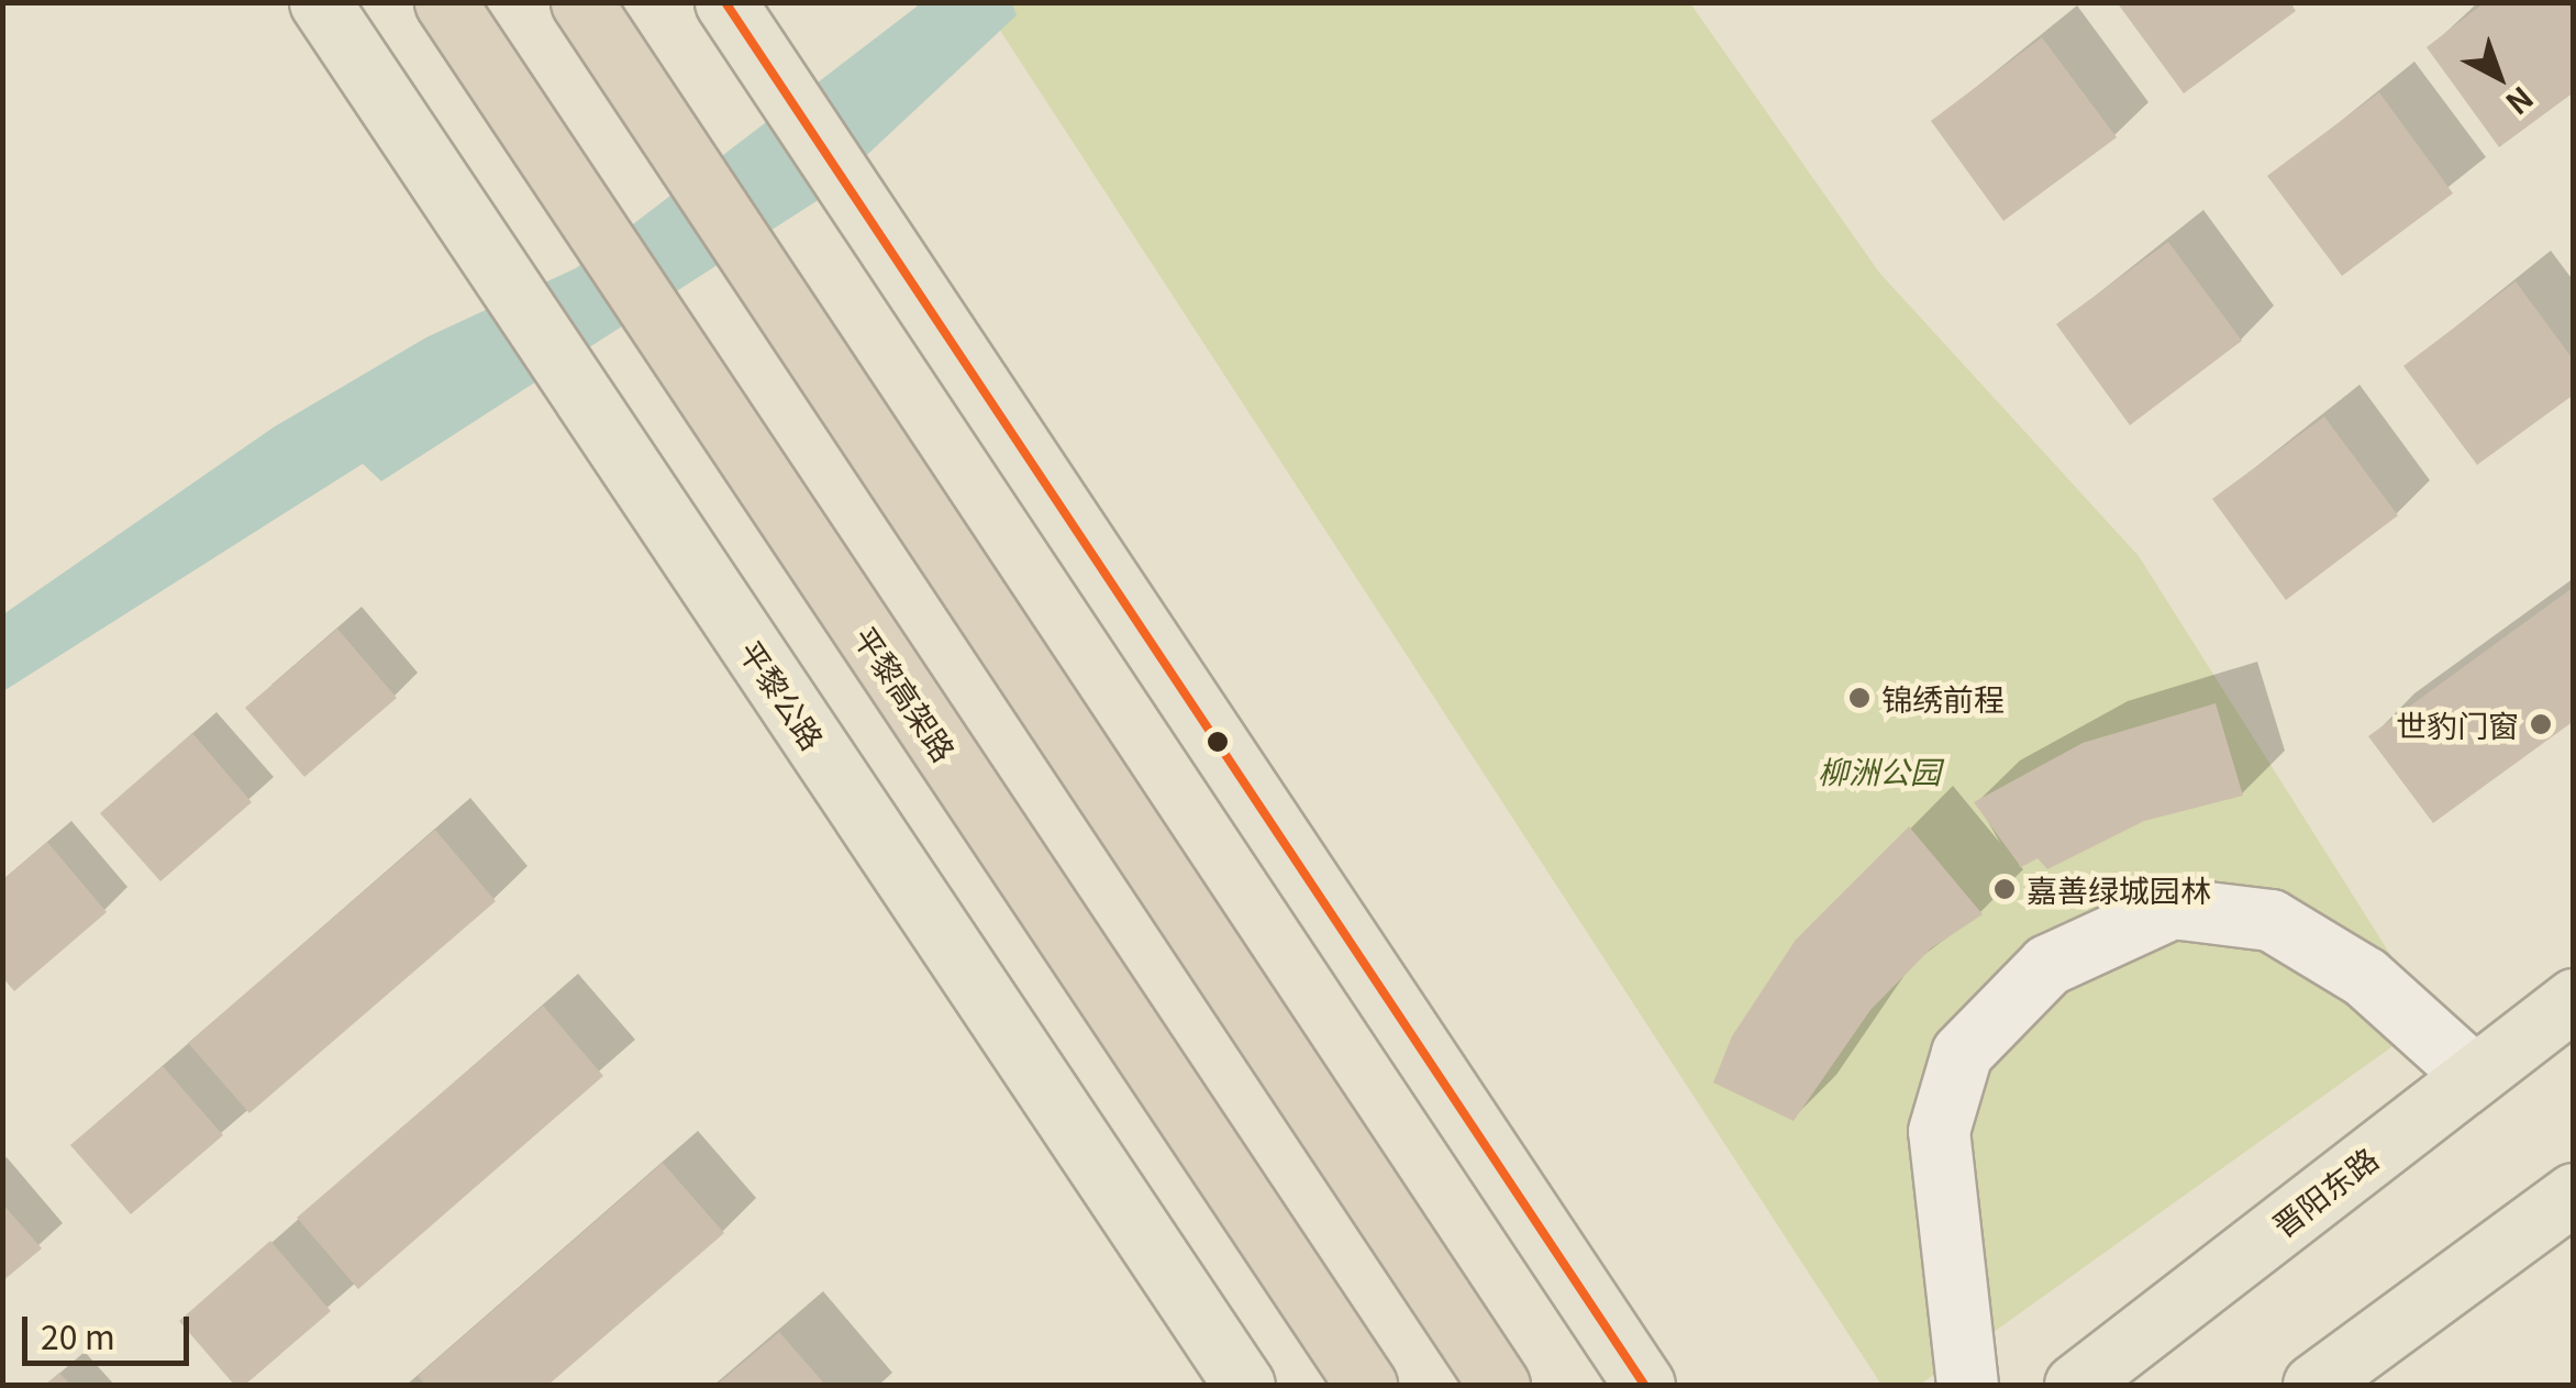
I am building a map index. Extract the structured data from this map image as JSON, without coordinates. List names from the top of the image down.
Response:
{
  "streets": {
    "highway": ["平黎高架路"],
    "main road": ["平黎公路", "晋阳东路"]
  },
  "parks": ["柳洲公园"],
  "places": ["锦绣前程", "世豹门窗", "嘉善绿城园林"],
  "scale_bar": "20 m",
  "north": "bottom right"
}
